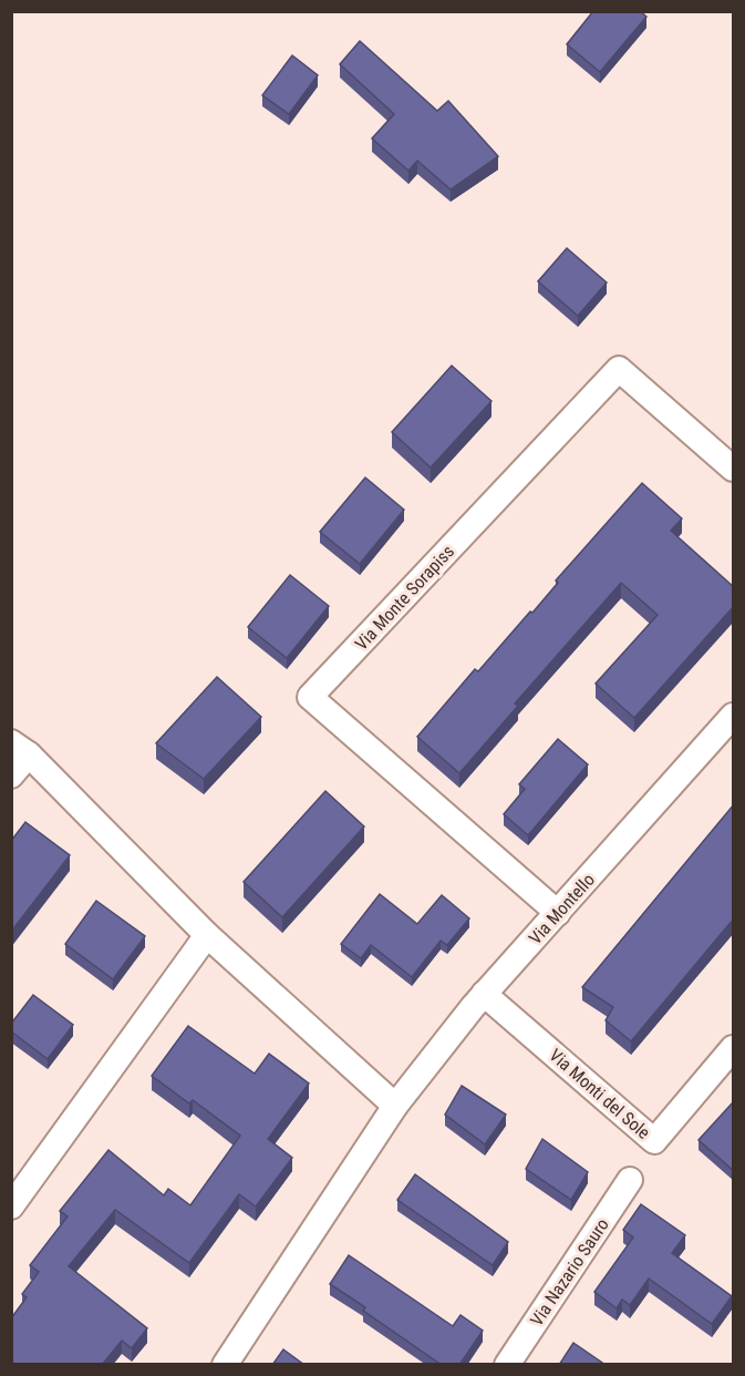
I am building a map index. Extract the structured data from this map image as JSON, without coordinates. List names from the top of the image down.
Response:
{
  "streets": {
    "street": [
      "Via Monte Sorapiss",
      "Via Montello",
      "Via Monti del Sole",
      "Via Nazario Sauro"
    ]
  },
  "crossings": [
    ["Via Monte Sorapiss", "Via Montello"],
    ["Via Montello", "Via Monti del Sole"]
  ]
}
